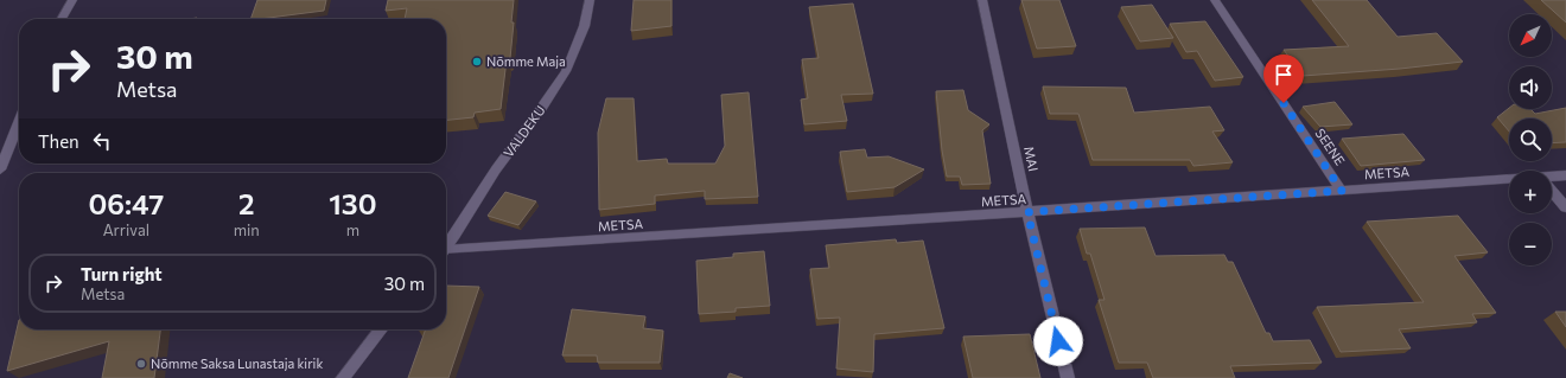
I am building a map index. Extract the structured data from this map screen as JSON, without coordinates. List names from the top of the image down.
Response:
{
  "streets": {
    "street": [
      "VALDEKU",
      "SEENE",
      "MAI",
      "METSA"
    ]
  },
  "crossings": [
    ["SEENE", "METSA"],
    ["MAI", "METSA"]
  ],
  "places": ["Nõmme Maja", "Nõmme Saksa Lunastaja kirik"],
  "north": "bottom left",
  "page": {
    "map_buttons": ["+", "−"],
    "turn": ["30 m", "Metsa"],
    "then": "Then",
    "eta": [
      "06:47",
      "Arrival",
      "2",
      "min",
      "130",
      "m"
    ],
    "list": [
      {
        "name": "Turn right",
        "note": "Metsa",
        "value": "30 m"
      }
    ]
  }
}
